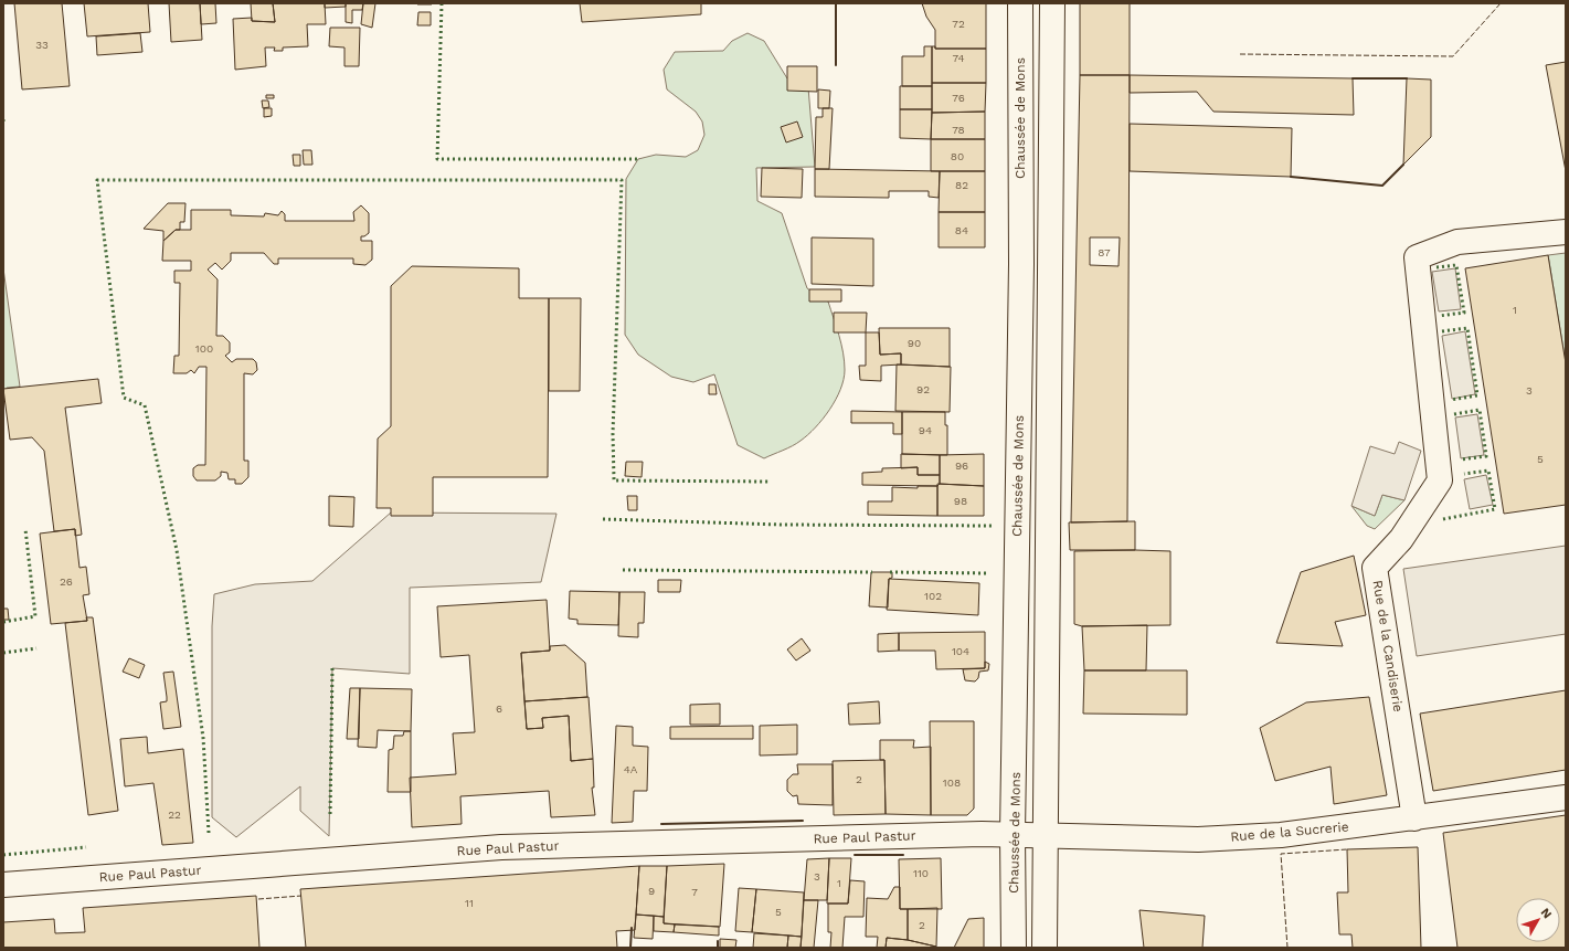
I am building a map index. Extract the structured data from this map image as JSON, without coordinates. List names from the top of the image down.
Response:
{
  "streets": {
    "street": [
      "Chaussée de Mons",
      "Rue de la Candiserie",
      "Rue de la Sucrerie",
      "Rue Paul Pastur"
    ]
  },
  "crossings": [
    ["Chaussée de Mons", "Rue de la Sucrerie"],
    ["Chaussée de Mons", "Rue Paul Pastur"],
    ["Rue de la Candiserie", "Rue de la Sucrerie"],
    ["Rue de la Sucrerie", "Rue Paul Pastur"]
  ],
  "house_numbers": [
    "72",
    "33",
    "74",
    "76",
    "78",
    "80",
    "82",
    "84",
    "87",
    "1",
    "90",
    "100",
    "92",
    "3",
    "94",
    "5",
    "96",
    "98",
    "26",
    "102",
    "104",
    "6",
    "4A",
    "2",
    "108",
    "22",
    "110",
    "3",
    "1",
    "9",
    "7",
    "11",
    "5",
    "2"
  ],
  "north": "top right"
}
